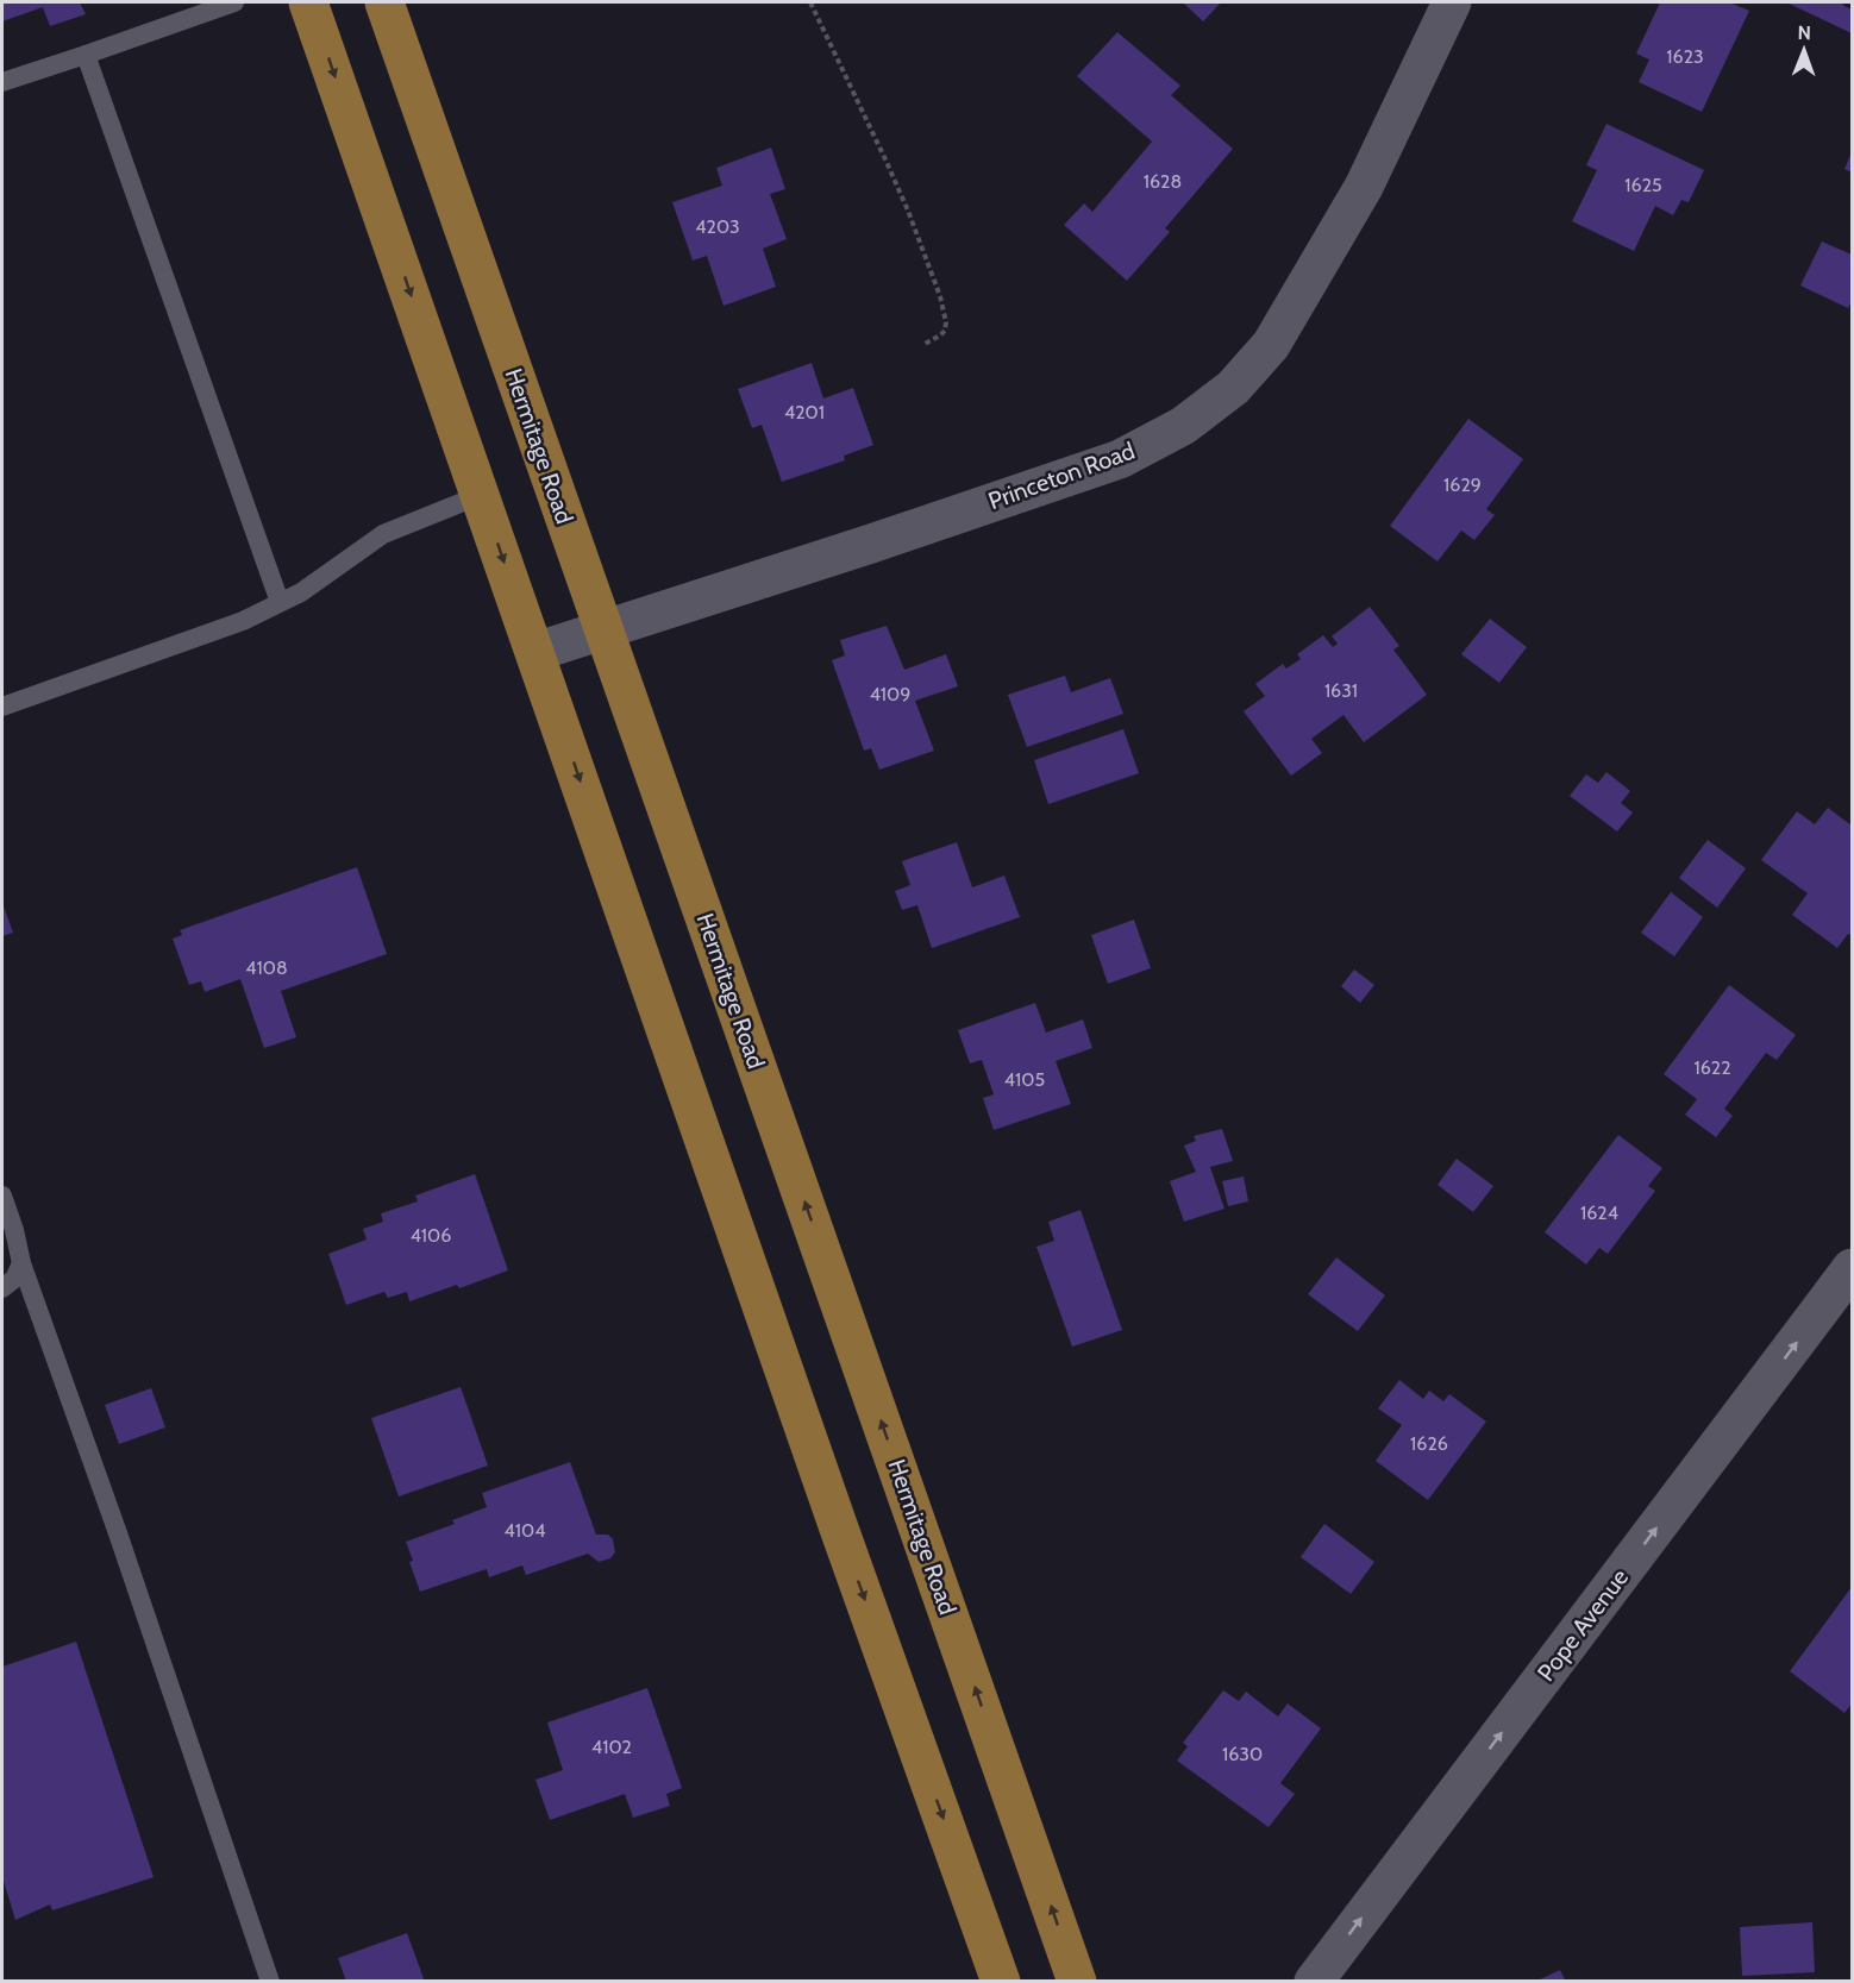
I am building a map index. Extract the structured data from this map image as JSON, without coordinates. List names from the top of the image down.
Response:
{
  "streets": {
    "main road": ["Hermitage Road"],
    "street": ["Princeton Road", "Pope Avenue"]
  },
  "crossings": [
    ["Hermitage Road", "Princeton Road"]
  ],
  "one_way": ["Pope Avenue"],
  "house_numbers": [
    "1623",
    "1628",
    "1625",
    "4203",
    "4201",
    "1629",
    "1631",
    "4109",
    "4108",
    "1622",
    "4105",
    "1624",
    "4106",
    "1626",
    "4104",
    "4102",
    "1630"
  ],
  "north": "top"
}
